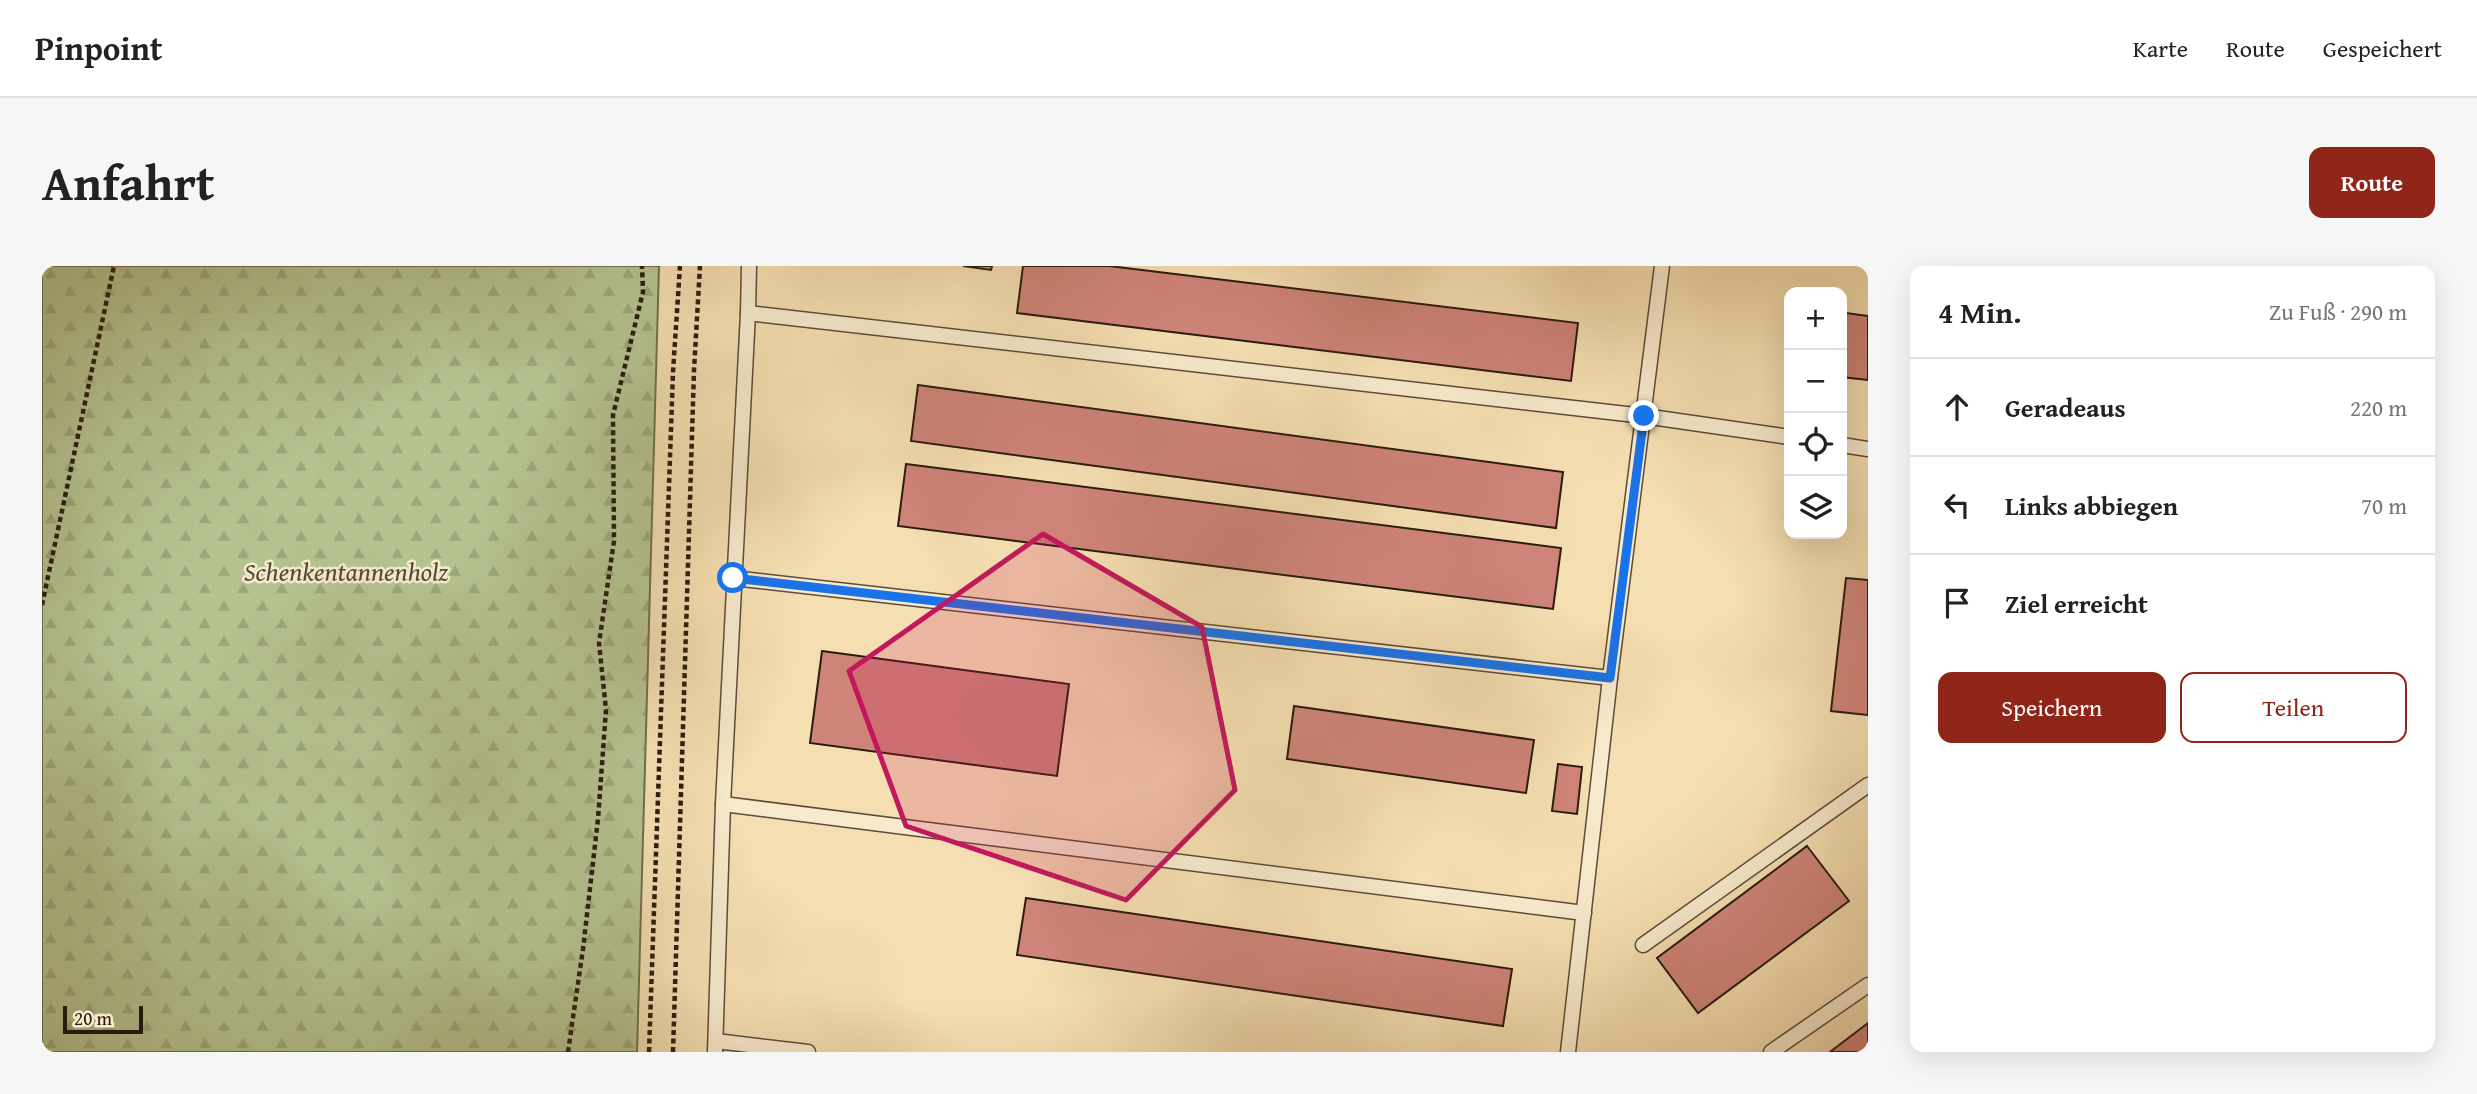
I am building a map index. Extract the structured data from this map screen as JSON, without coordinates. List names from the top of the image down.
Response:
{
  "parks": ["Schenkentannenholz"],
  "scale_bar": "20 m",
  "page": {
    "header": "Pinpoint",
    "nav": ["Karte", "Route", "Gespeichert"],
    "title": "Anfahrt",
    "buttons": [
      "Route",
      ["Speichern", "Teilen"]
    ],
    "heading": ["4 Min.", "Zu Fuß · 290 m"],
    "map_buttons": ["+", "−"],
    "list": [
      ["Geradeaus", "220 m"],
      ["Links abbiegen", "70 m"],
      "Ziel erreicht"
    ],
    "scale": "20 m"
  }
}
